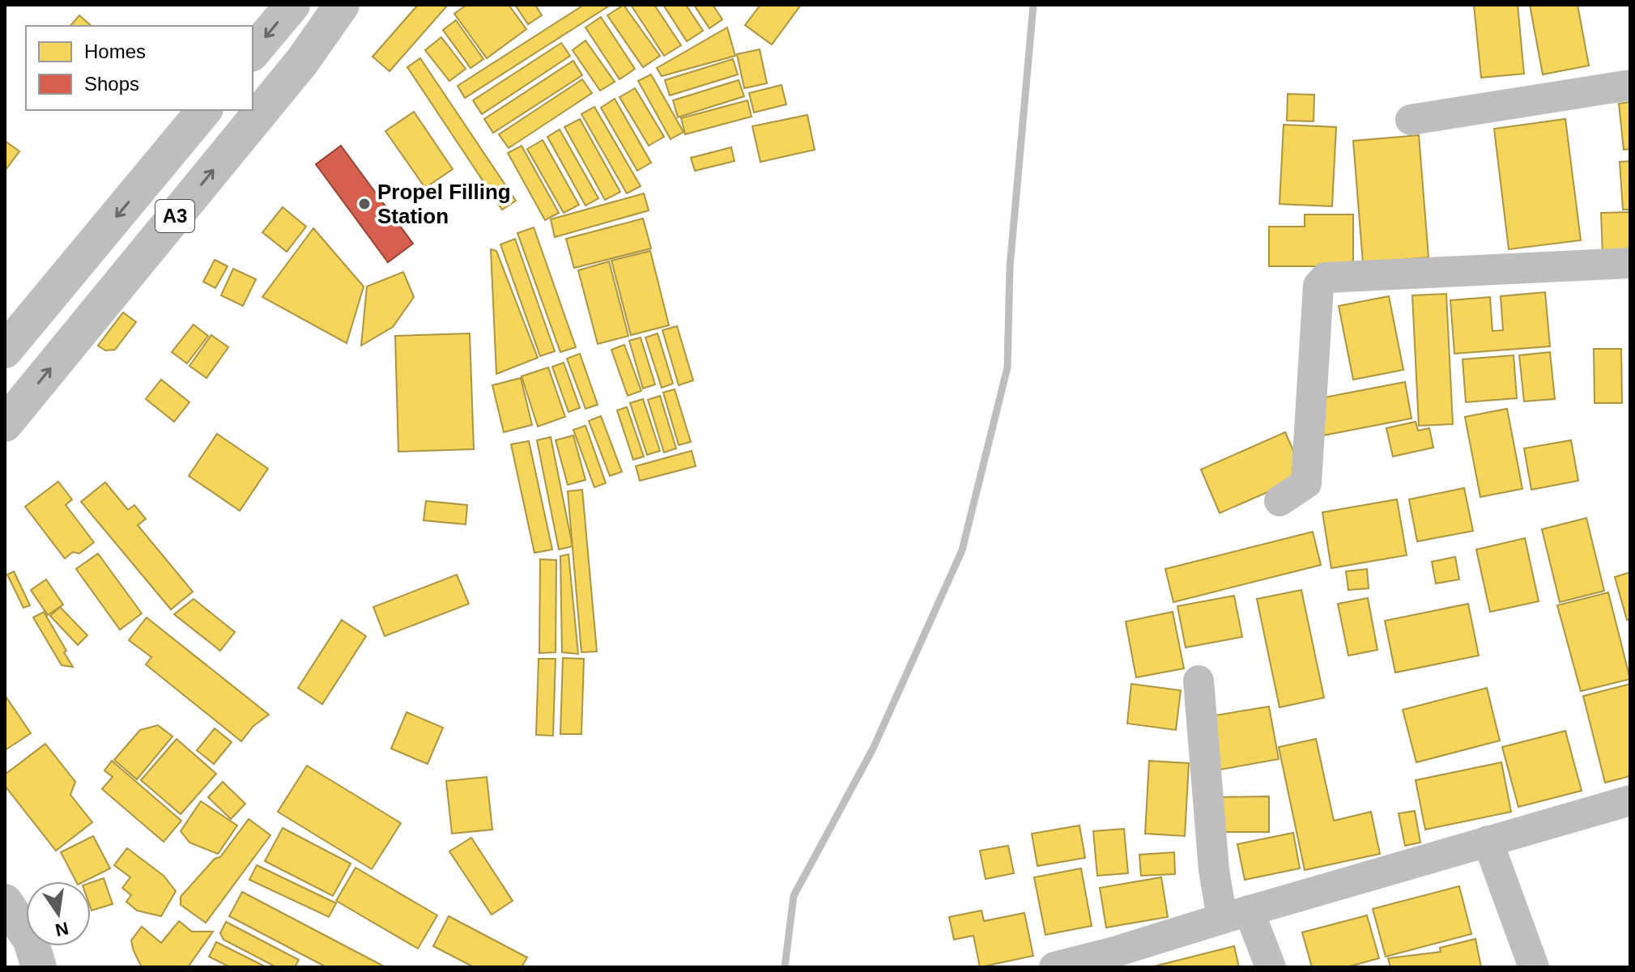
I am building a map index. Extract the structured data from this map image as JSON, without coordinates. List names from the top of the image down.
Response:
{
  "streets": {
    "highway": ["A3"]
  },
  "places": ["Propel Filling Station"],
  "legend": ["Homes", "Shops"],
  "north": "bottom"
}
